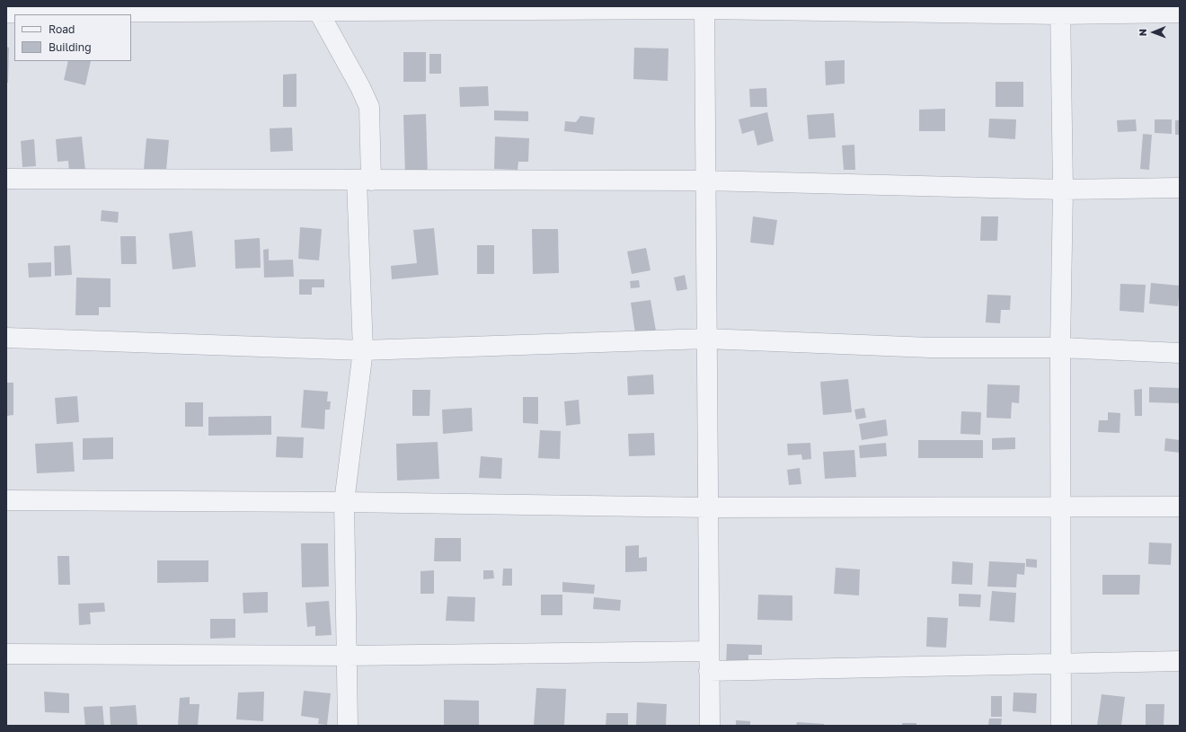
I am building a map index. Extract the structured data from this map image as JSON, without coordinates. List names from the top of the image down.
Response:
{
  "legend": ["Road", "Building"],
  "north": "left"
}
